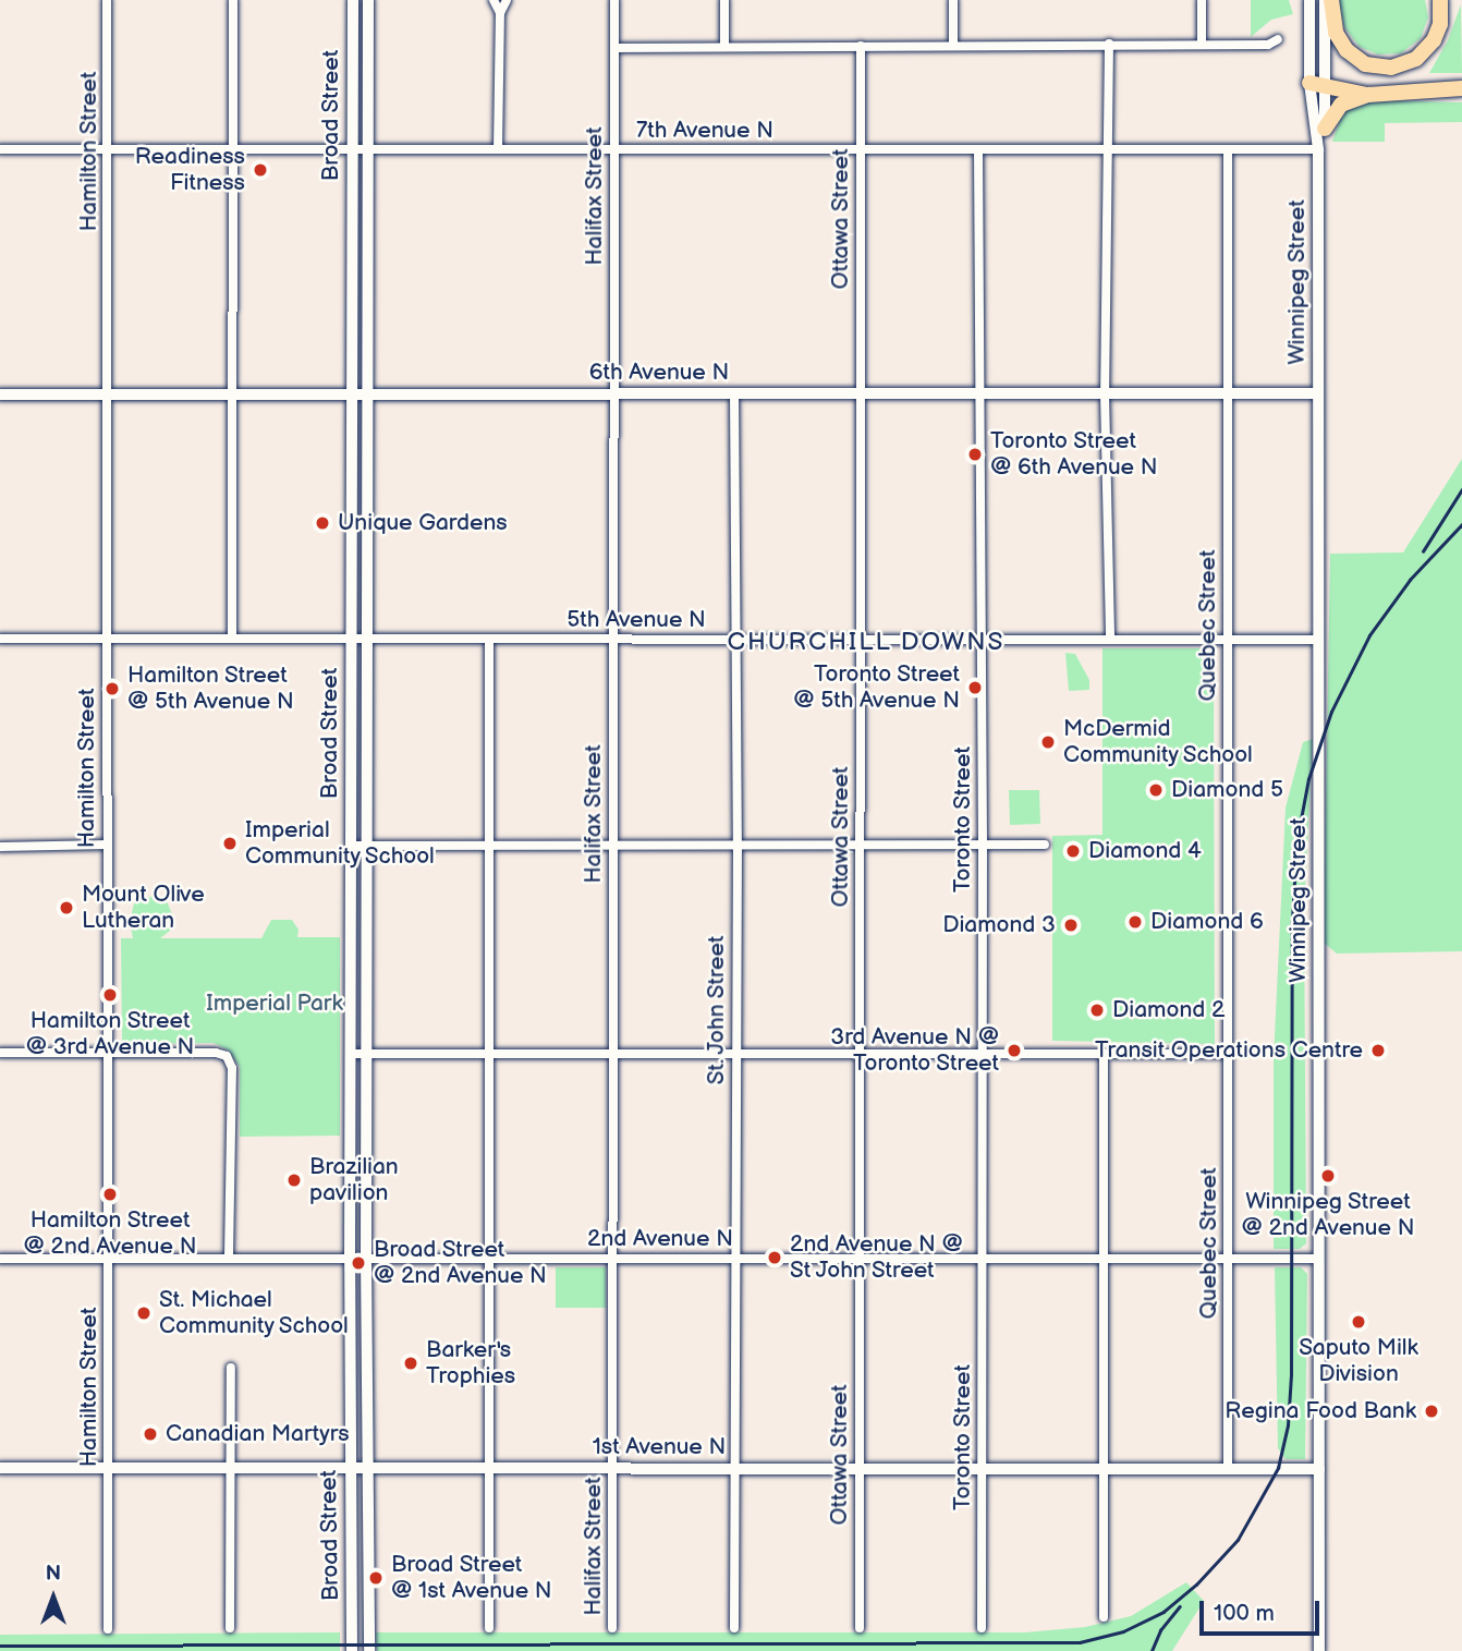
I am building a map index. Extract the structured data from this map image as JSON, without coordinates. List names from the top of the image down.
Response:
{
  "streets": {
    "main road": ["Broad Street", "Winnipeg Street"],
    "street": [
      "7th Avenue N",
      "Hamilton Street",
      "Halifax Street",
      "Ottawa Street",
      "6th Avenue N",
      "5th Avenue N",
      "Quebec Street",
      "Toronto Street",
      "St. John Street",
      "2nd Avenue N",
      "1st Avenue N"
    ]
  },
  "crossings": [
    ["Broad Street", "7th Avenue N"],
    ["Broad Street", "6th Avenue N"],
    ["Broad Street", "5th Avenue N"],
    ["Broad Street", "2nd Avenue N"],
    ["Broad Street", "1st Avenue N"],
    ["7th Avenue N", "Hamilton Street"],
    ["7th Avenue N", "Halifax Street"],
    ["7th Avenue N", "Ottawa Street"],
    ["7th Avenue N", "Winnipeg Street"],
    ["7th Avenue N", "Quebec Street"],
    ["7th Avenue N", "Toronto Street"],
    ["Hamilton Street", "6th Avenue N"],
    ["Hamilton Street", "5th Avenue N"],
    ["Hamilton Street", "2nd Avenue N"],
    ["Hamilton Street", "1st Avenue N"],
    ["Halifax Street", "6th Avenue N"],
    ["Halifax Street", "5th Avenue N"],
    ["Halifax Street", "2nd Avenue N"],
    ["Halifax Street", "1st Avenue N"],
    ["Ottawa Street", "6th Avenue N"],
    ["Ottawa Street", "5th Avenue N"],
    ["Ottawa Street", "2nd Avenue N"],
    ["Ottawa Street", "1st Avenue N"],
    ["Winnipeg Street", "6th Avenue N"],
    ["Winnipeg Street", "5th Avenue N"],
    ["Winnipeg Street", "2nd Avenue N"],
    ["Winnipeg Street", "1st Avenue N"],
    ["6th Avenue N", "Quebec Street"],
    ["6th Avenue N", "Toronto Street"],
    ["6th Avenue N", "St. John Street"],
    ["5th Avenue N", "Quebec Street"],
    ["5th Avenue N", "Toronto Street"],
    ["5th Avenue N", "St. John Street"],
    ["Quebec Street", "2nd Avenue N"],
    ["Quebec Street", "1st Avenue N"],
    ["Toronto Street", "2nd Avenue N"],
    ["Toronto Street", "1st Avenue N"],
    ["St. John Street", "2nd Avenue N"],
    ["St. John Street", "1st Avenue N"]
  ],
  "districts": ["CHURCHILL DOWNS"],
  "parks": ["Imperial Park"],
  "places": [
    "Readiness Fitness",
    "Toronto Street @ 6th Avenue N",
    "Unique Gardens",
    "Toronto Street @ 5th Avenue N",
    "Hamilton Street @ 5th Avenue N",
    "McDermid Community School",
    "Diamond 5",
    "Imperial Community School",
    "Diamond 4",
    "Mount Olive Lutheran",
    "Diamond 6",
    "Diamond 3",
    "Hamilton Street @ 3rd Avenue N",
    "Diamond 2",
    "3rd Avenue N @ Toronto Street",
    "Transit Operations Centre",
    "Winnipeg Street @ 2nd Avenue N",
    "Brazilian pavilion",
    "Hamilton Street @ 2nd Avenue N",
    "2nd Avenue N @ St John Street",
    "Broad Street @ 2nd Avenue N",
    "St. Michael Community School",
    "Saputo Milk Division",
    "Barker's Trophies",
    "Regina Food Bank",
    "Canadian Martyrs",
    "Broad Street @ 1st Avenue N"
  ],
  "scale_bar": "100 m",
  "north": "top"
}
